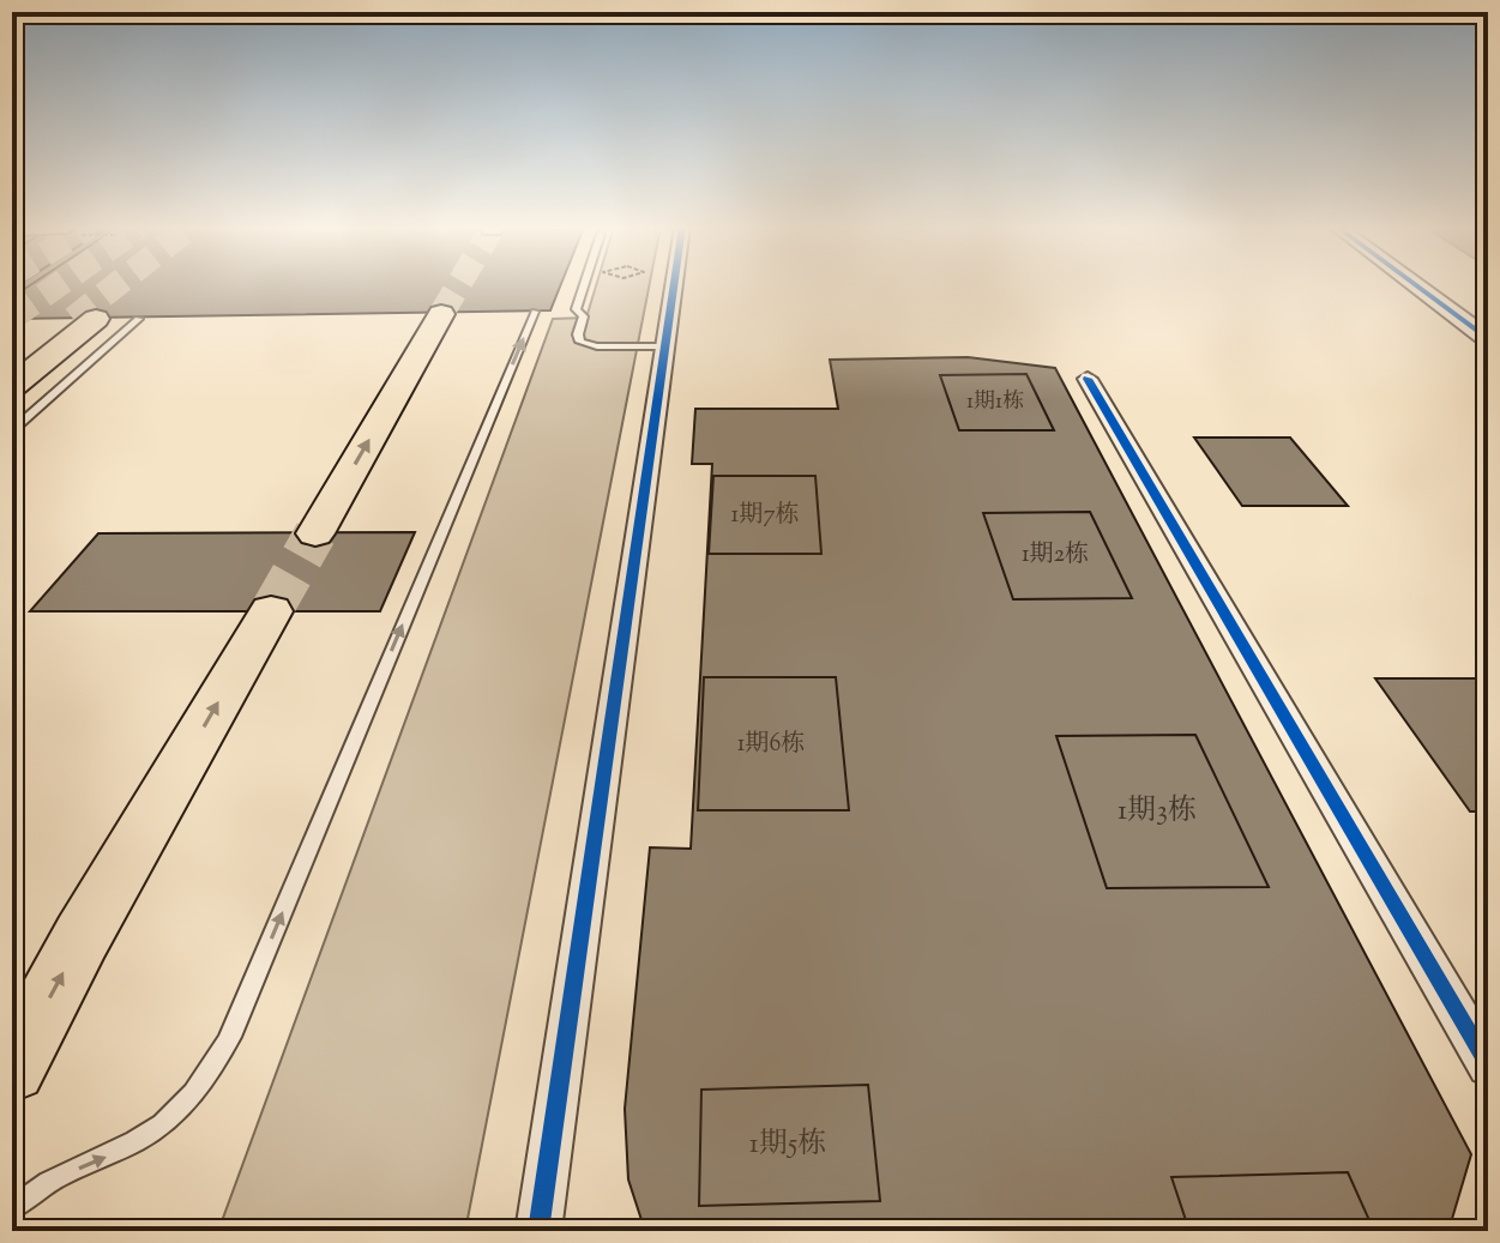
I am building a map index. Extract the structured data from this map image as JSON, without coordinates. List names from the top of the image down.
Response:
{
  "house_numbers": [
    "1期1栋",
    "1期7栋",
    "1期2栋",
    "1期6栋",
    "1期3栋",
    "1期5栋"
  ]
}
